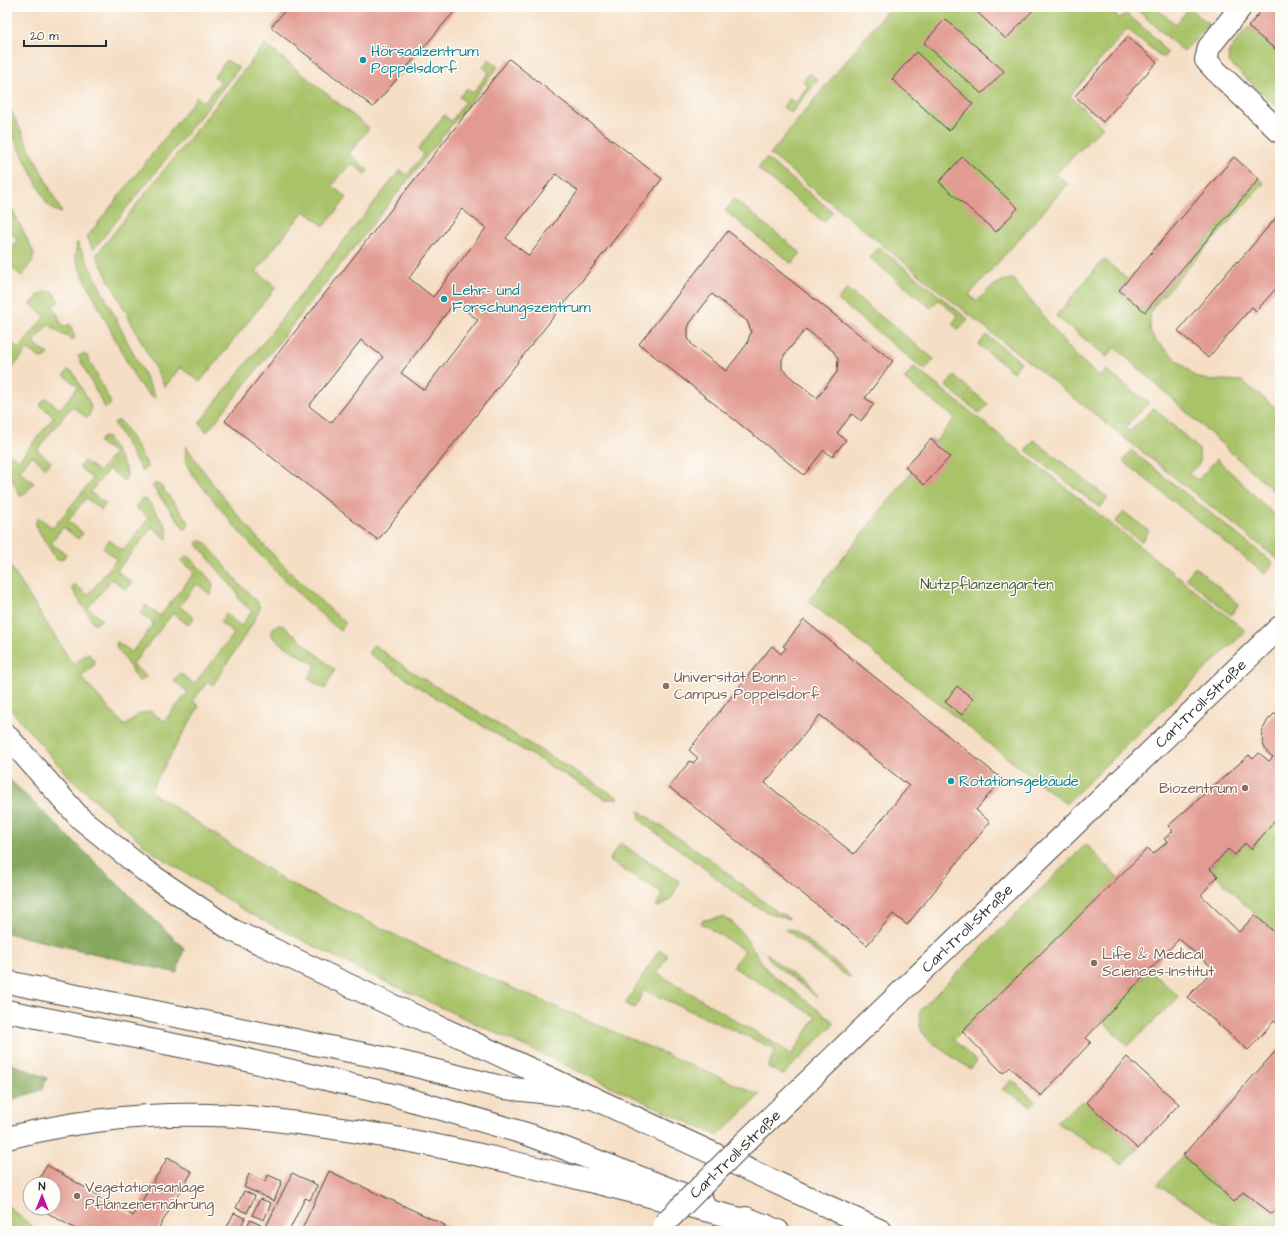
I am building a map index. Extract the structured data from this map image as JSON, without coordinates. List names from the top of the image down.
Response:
{
  "streets": {
    "main road": ["Carl-Troll-Straße"]
  },
  "parks": ["Nutzpflanzengarten"],
  "places": [
    "Hörsaalzentrum Poppelsdorf",
    "Lehr- und Forschungszentrum",
    "Universität Bonn – Campus Poppelsdorf",
    "Rotationsgebäude",
    "Biozentrum",
    "Life & Medical Sciences-Institut",
    "Vegetationsanlage Pflanzenernährung"
  ],
  "scale_bar": "20 m",
  "north": "top"
}
